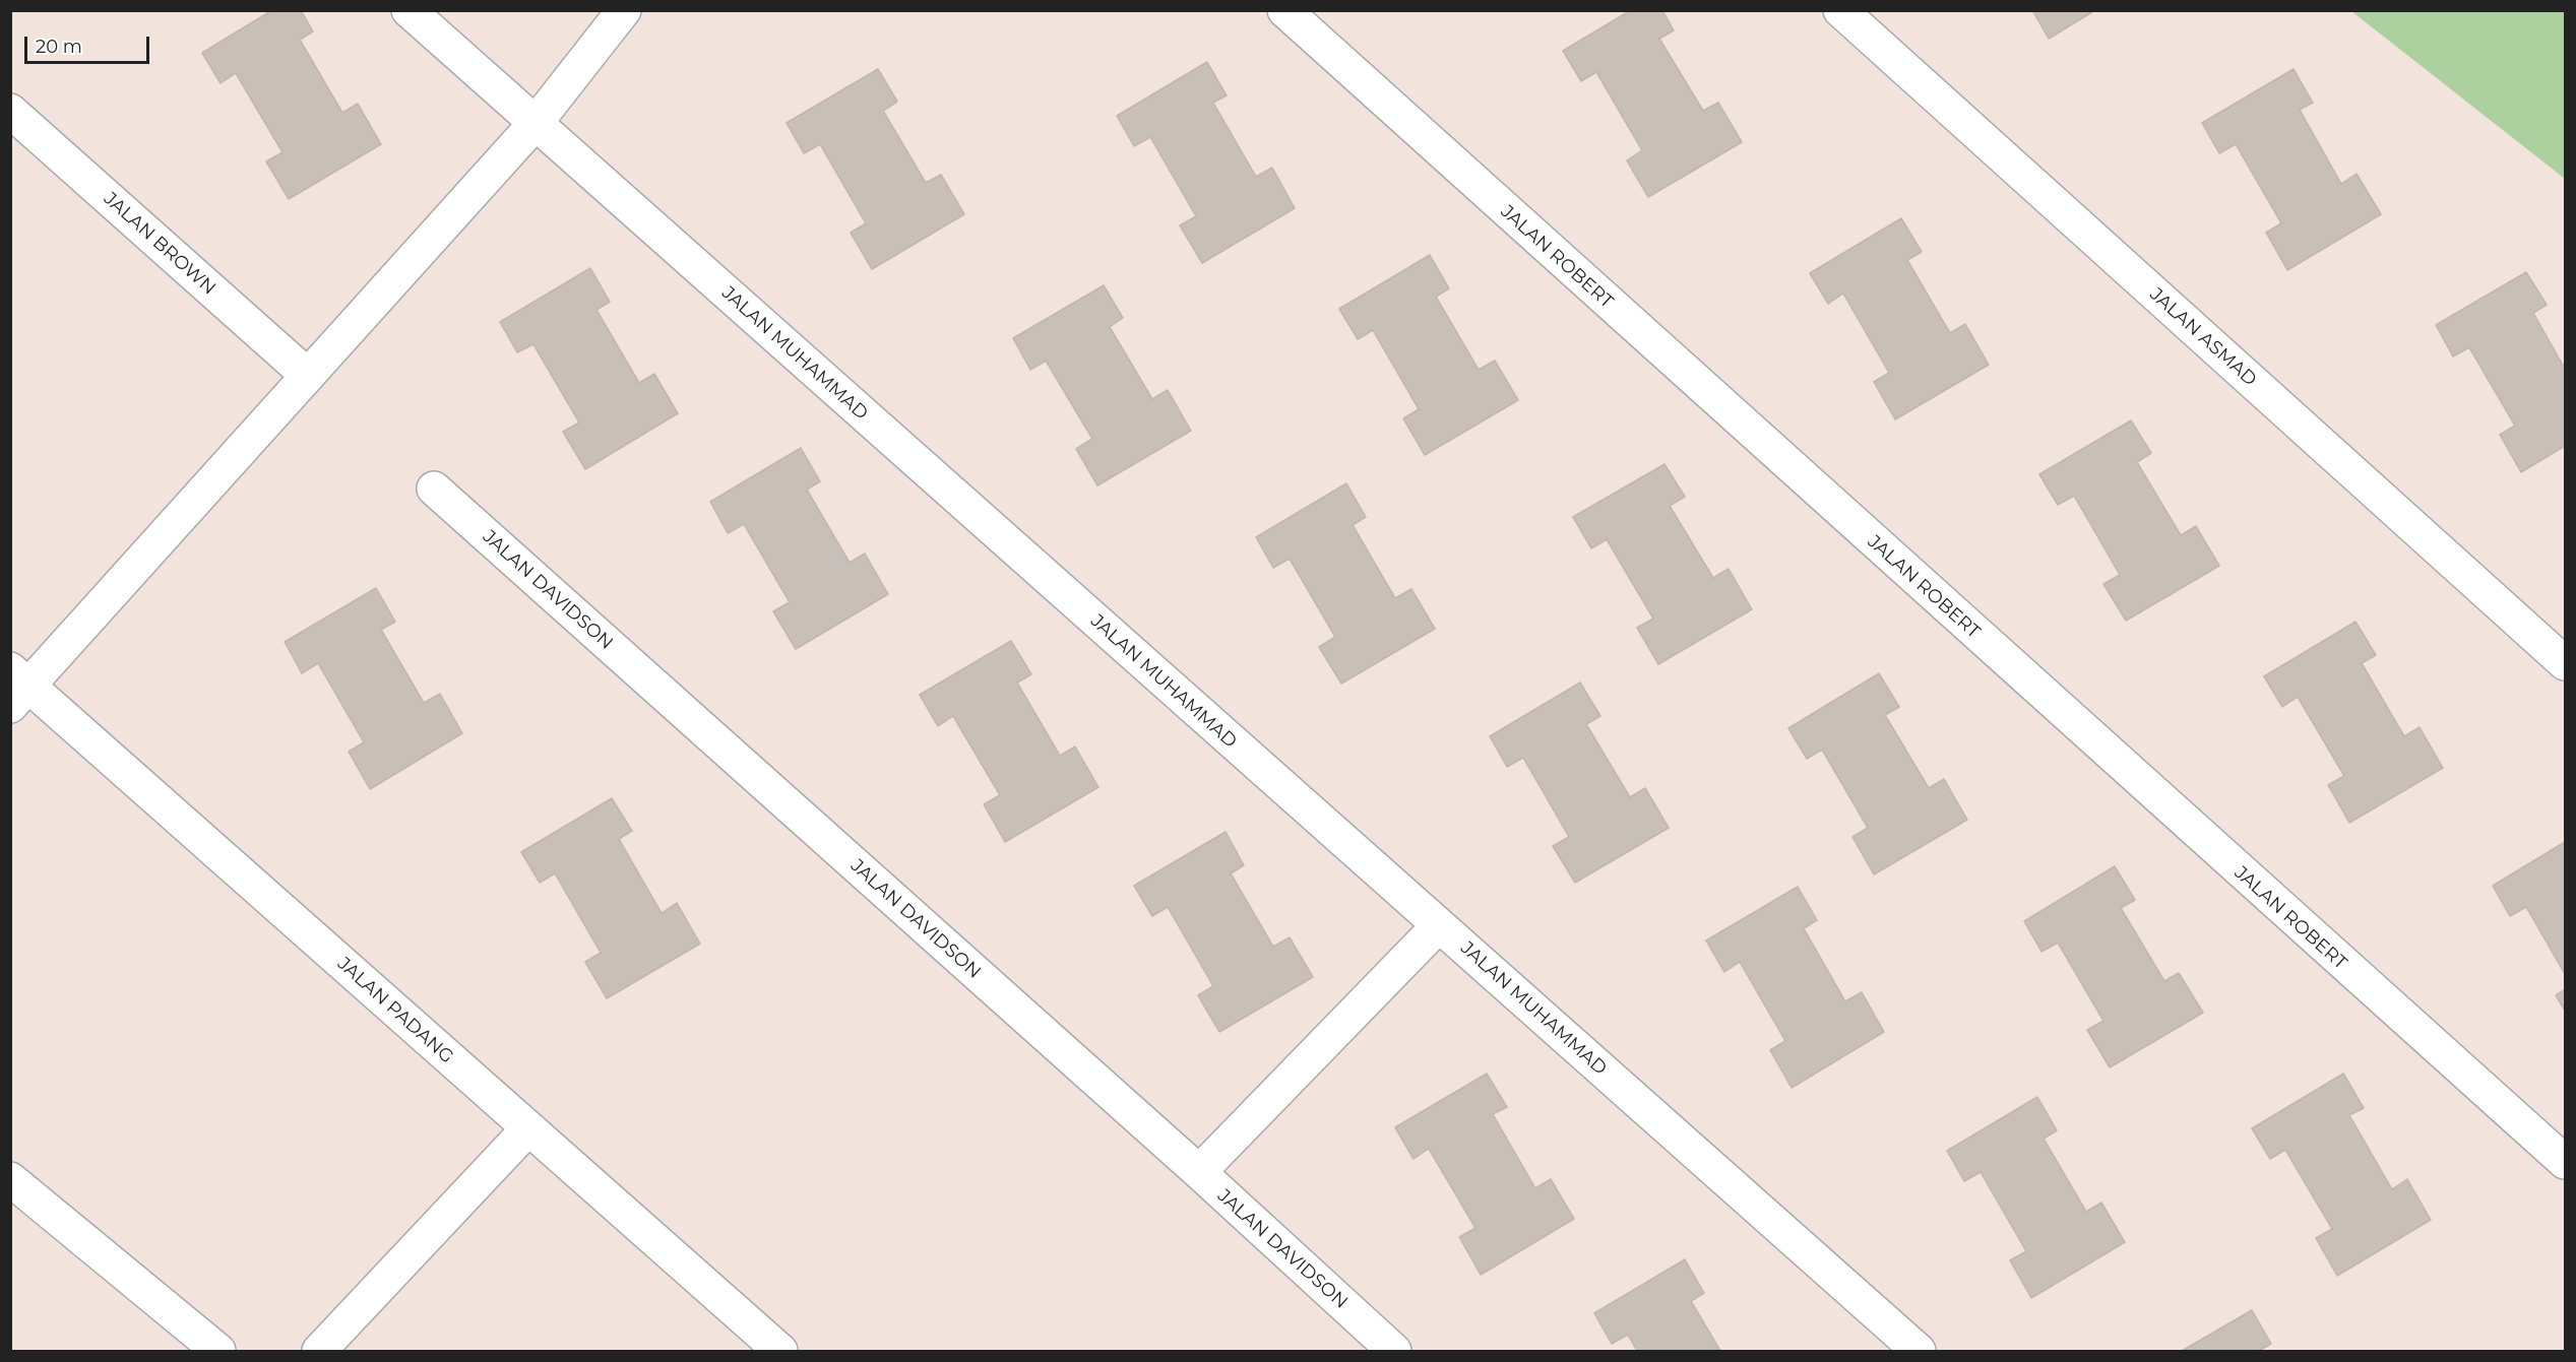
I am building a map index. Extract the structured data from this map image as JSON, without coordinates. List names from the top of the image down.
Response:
{
  "streets": {
    "street": [
      "JALAN BROWN",
      "JALAN ROBERT",
      "JALAN ASMAD",
      "JALAN MUHAMMAD",
      "JALAN DAVIDSON",
      "JALAN PADANG"
    ]
  },
  "scale_bar": "20 m"
}
